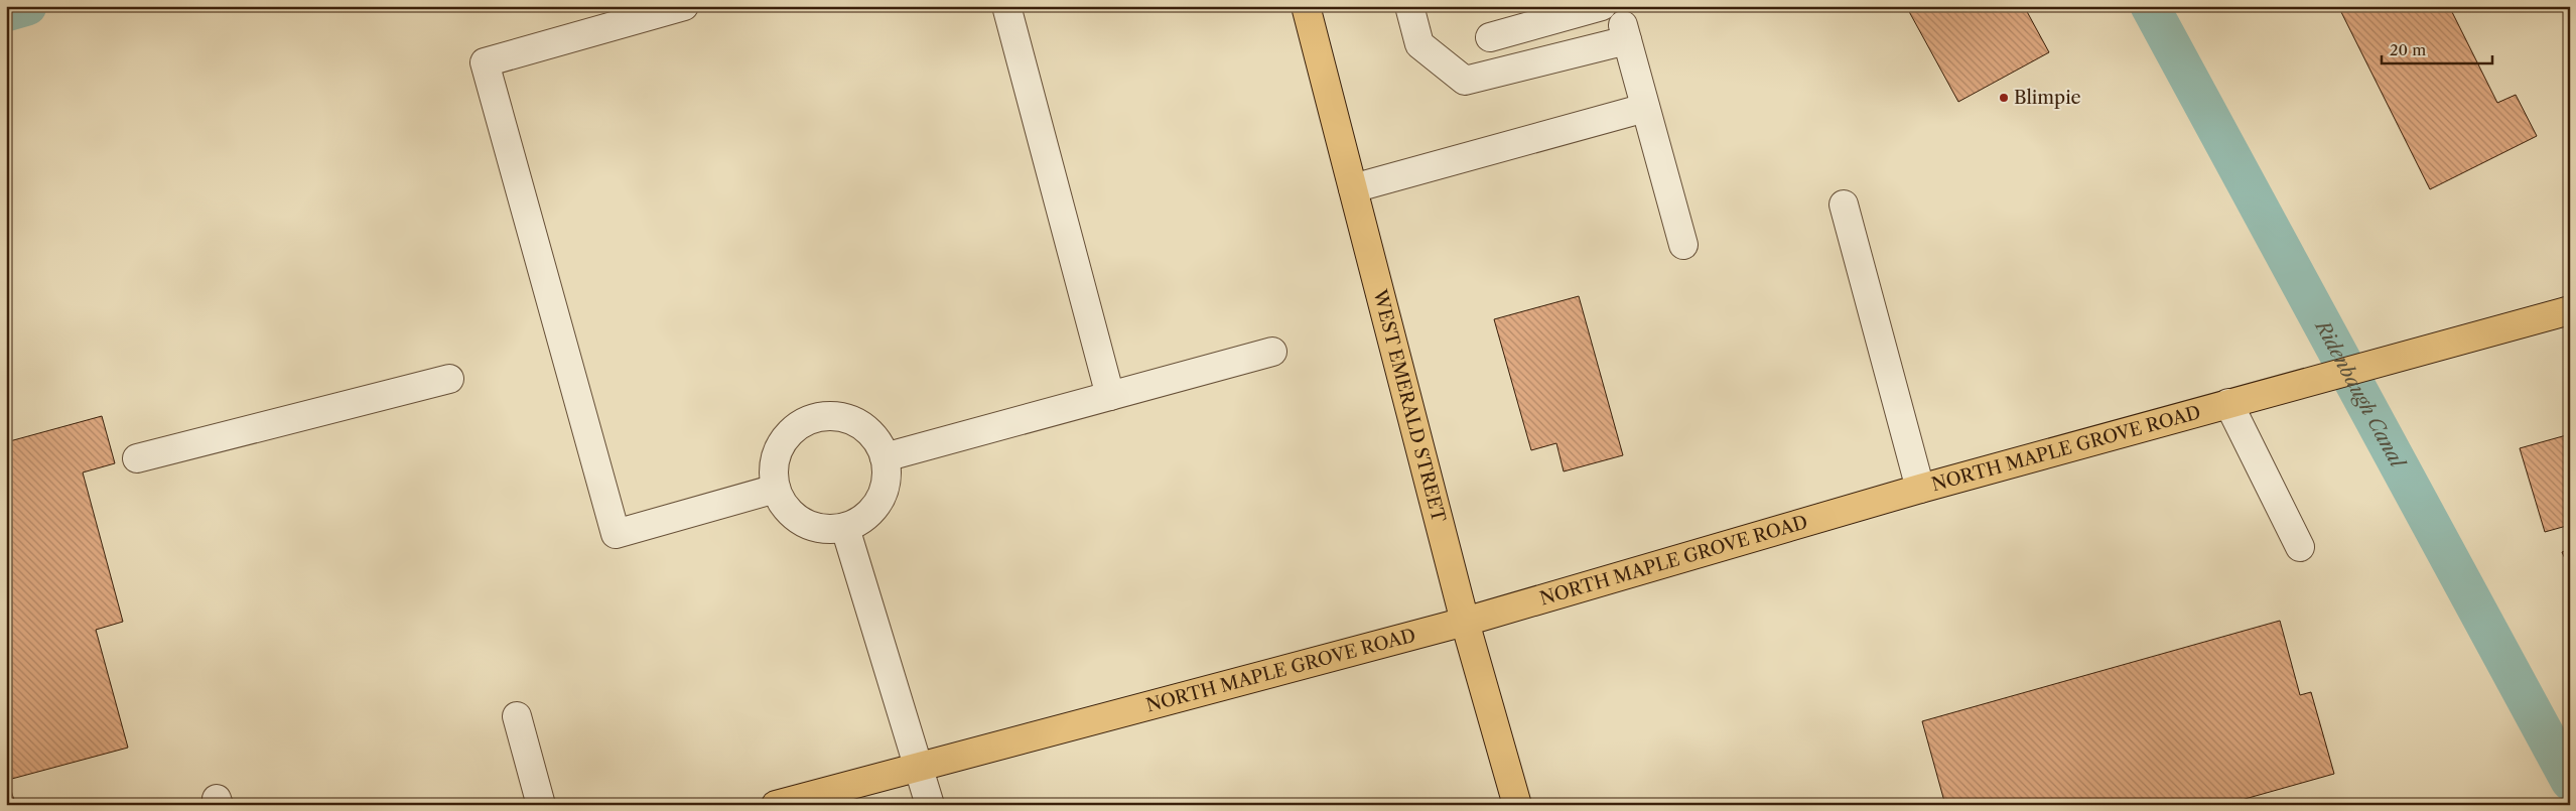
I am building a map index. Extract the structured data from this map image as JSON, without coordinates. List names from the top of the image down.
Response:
{
  "streets": {
    "main road": ["WEST EMERALD STREET", "NORTH MAPLE GROVE ROAD"]
  },
  "crossings": [
    ["WEST EMERALD STREET", "NORTH MAPLE GROVE ROAD"]
  ],
  "water": ["Ridenbaugh Canal"],
  "places": ["Blimpie"],
  "scale_bar": "20 m"
}
